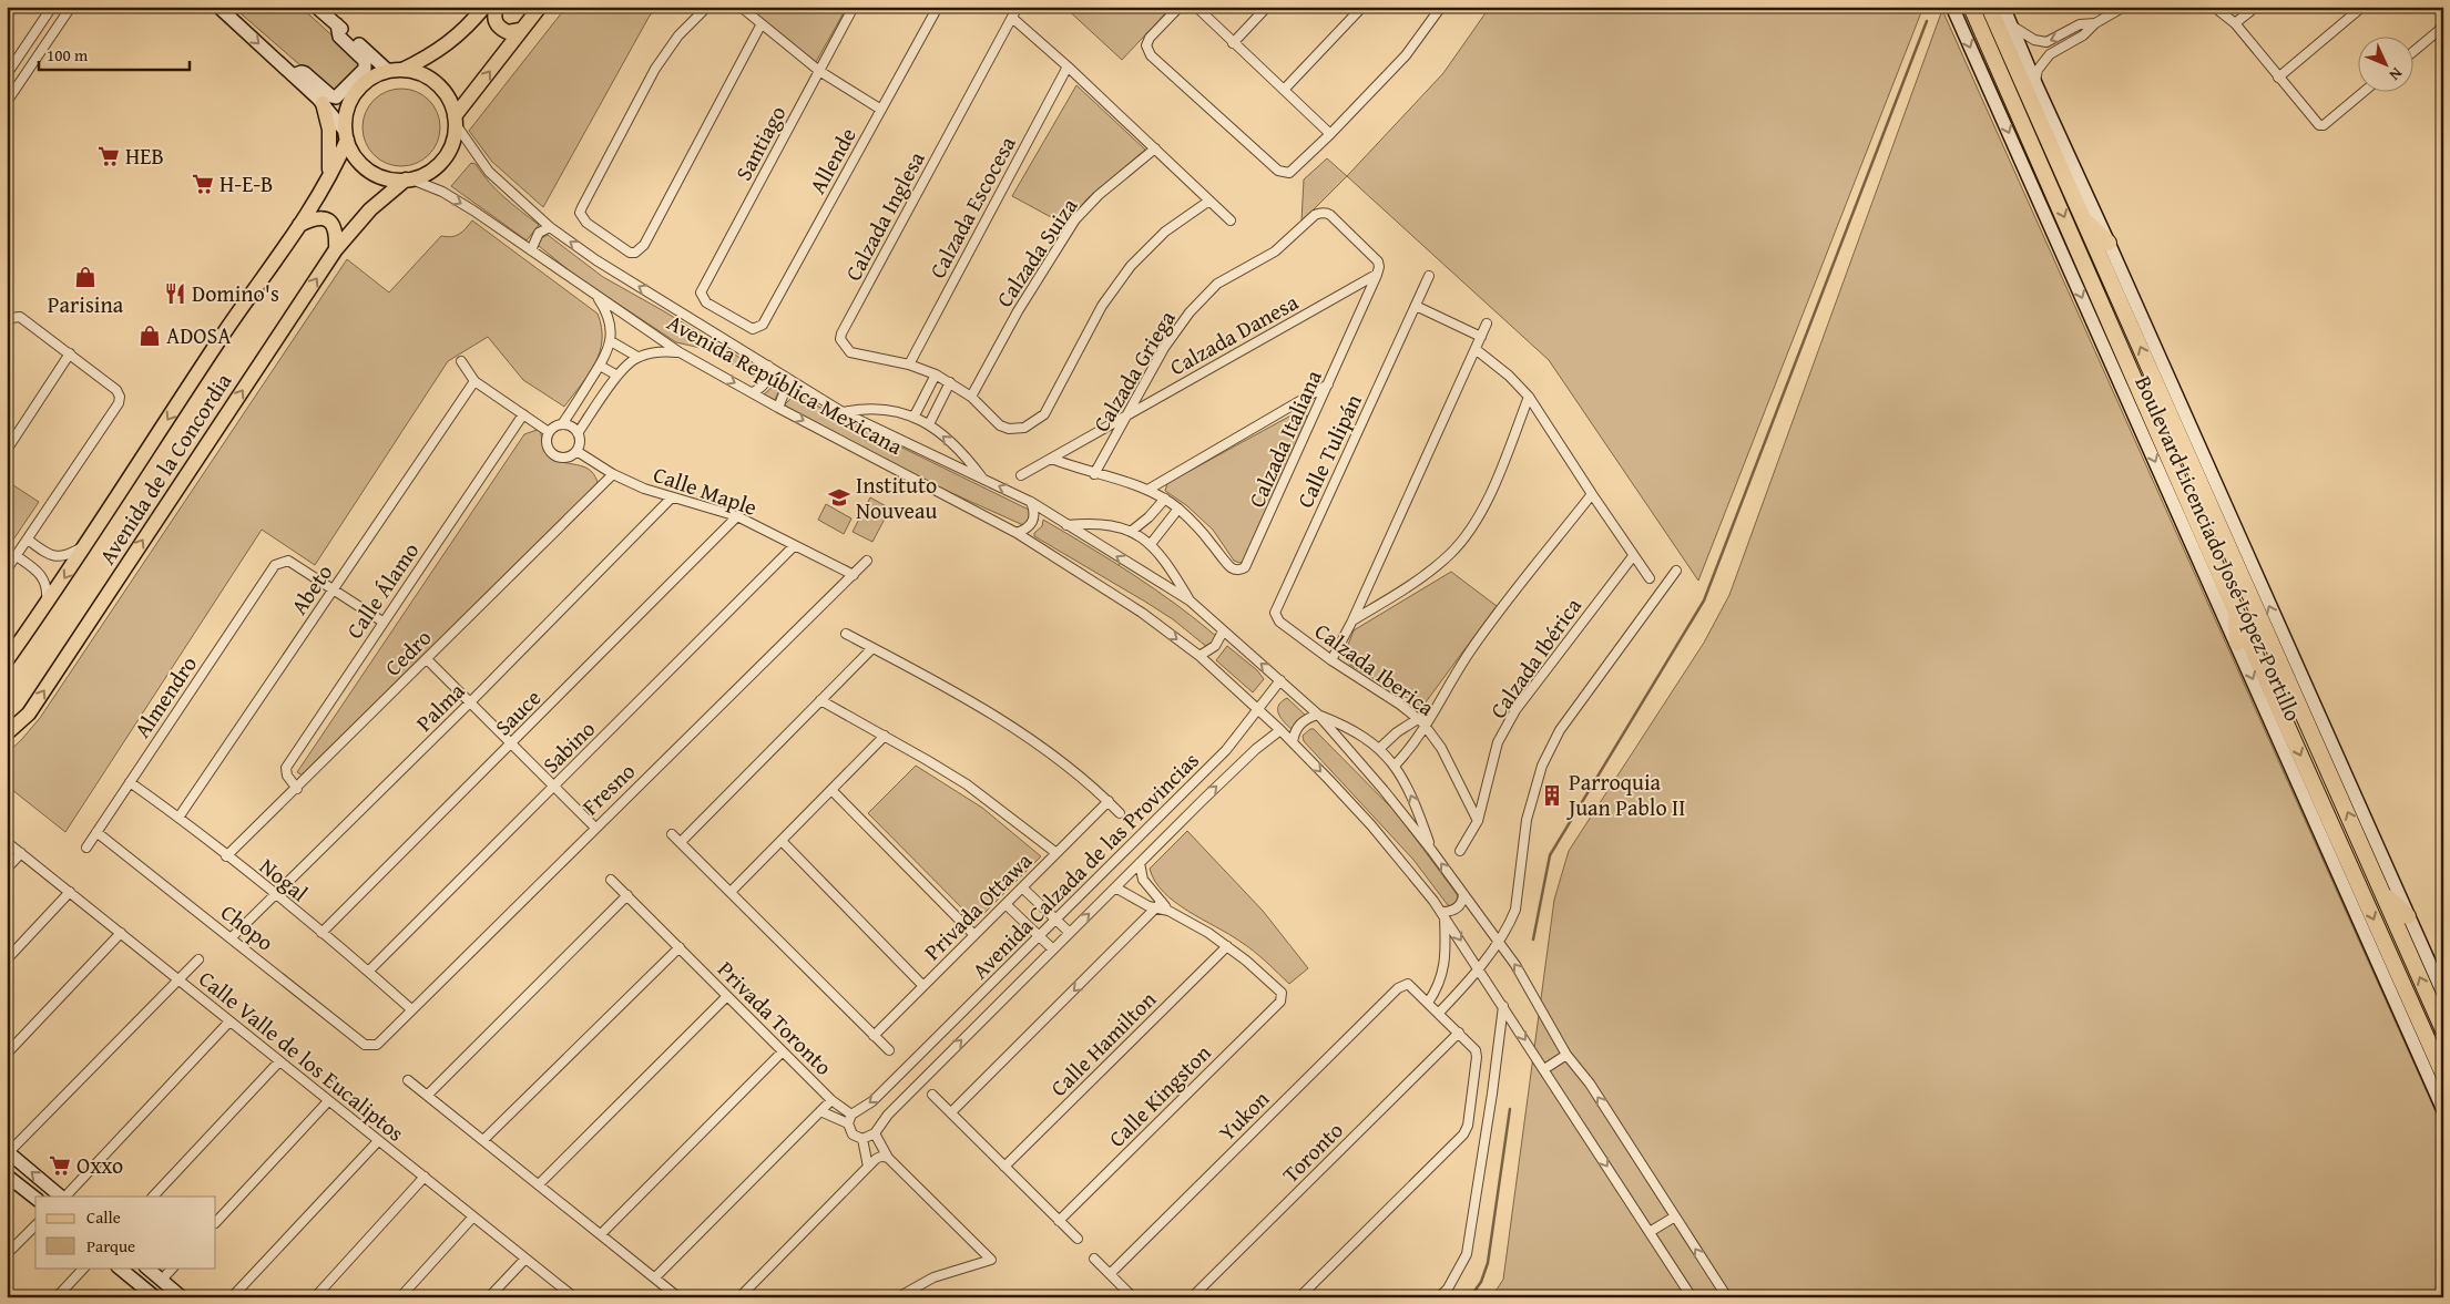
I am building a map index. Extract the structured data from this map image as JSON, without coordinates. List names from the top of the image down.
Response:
{
  "streets": {
    "highway": ["Boulevard Licenciado José López Portillo"],
    "main road": ["Avenida de la Concordia"],
    "street": [
      "Santiago",
      "Allende",
      "Calzada Escocesa",
      "Calzada Inglesa",
      "Calzada Suiza",
      "Calzada Danesa",
      "Calzada Griega",
      "Avenida República Mexicana",
      "Calzada Italiana",
      "Calle Tulipán",
      "Calle Maple",
      "Abeto",
      "Calle Álamo",
      "Cedro",
      "Calzada Ibérica",
      "Calzada Iberica",
      "Almendro",
      "Palma",
      "Sauce",
      "Sabino",
      "Fresno",
      "Avenida Calzada de las Provincias",
      "Nogal",
      "Privada Ottawa",
      "Chopo",
      "Privada Toronto",
      "Calle Hamilton",
      "Calle Valle de los Eucaliptos",
      "Calle Kingston",
      "Yukon",
      "Toronto"
    ]
  },
  "crossings": [
    ["Santiago", "Allende"],
    ["Calzada Escocesa", "Calzada Inglesa"],
    ["Calzada Inglesa", "Calzada Suiza"],
    ["Calzada Danesa", "Calzada Griega"],
    ["Calzada Danesa", "Calzada Italiana"],
    ["Calzada Griega", "Calzada Italiana"],
    ["Avenida República Mexicana", "Avenida de la Concordia"],
    ["Avenida República Mexicana", "Avenida Calzada de las Provincias"],
    ["Calle Tulipán", "Calzada Iberica"],
    ["Calle Maple", "Cedro"],
    ["Calle Maple", "Palma"],
    ["Calle Maple", "Sauce"],
    ["Calle Maple", "Sabino"],
    ["Calle Maple", "Fresno"],
    ["Abeto", "Almendro"],
    ["Abeto", "Nogal"],
    ["Calle Álamo", "Cedro"],
    ["Cedro", "Nogal"],
    ["Calzada Ibérica", "Calzada Iberica"],
    ["Almendro", "Nogal"],
    ["Almendro", "Chopo"],
    ["Palma", "Nogal"],
    ["Palma", "Chopo"],
    ["Sauce", "Nogal"],
    ["Sabino", "Nogal"],
    ["Fresno", "Nogal"],
    ["Fresno", "Chopo"],
    ["Calle Hamilton", "Calle Kingston"]
  ],
  "places": {
    "supermarket": ["HEB", "H-E-B", "Oxxo"],
    "shop": ["Parisina", "ADOSA"],
    "restaurant": ["Domino's"],
    "school or university": ["Instituto Nouveau"],
    "building": ["Parroquia Juan Pablo II"]
  },
  "legend": ["Calle", "Parque"],
  "scale_bar": "100 m",
  "north": "bottom right"
}
